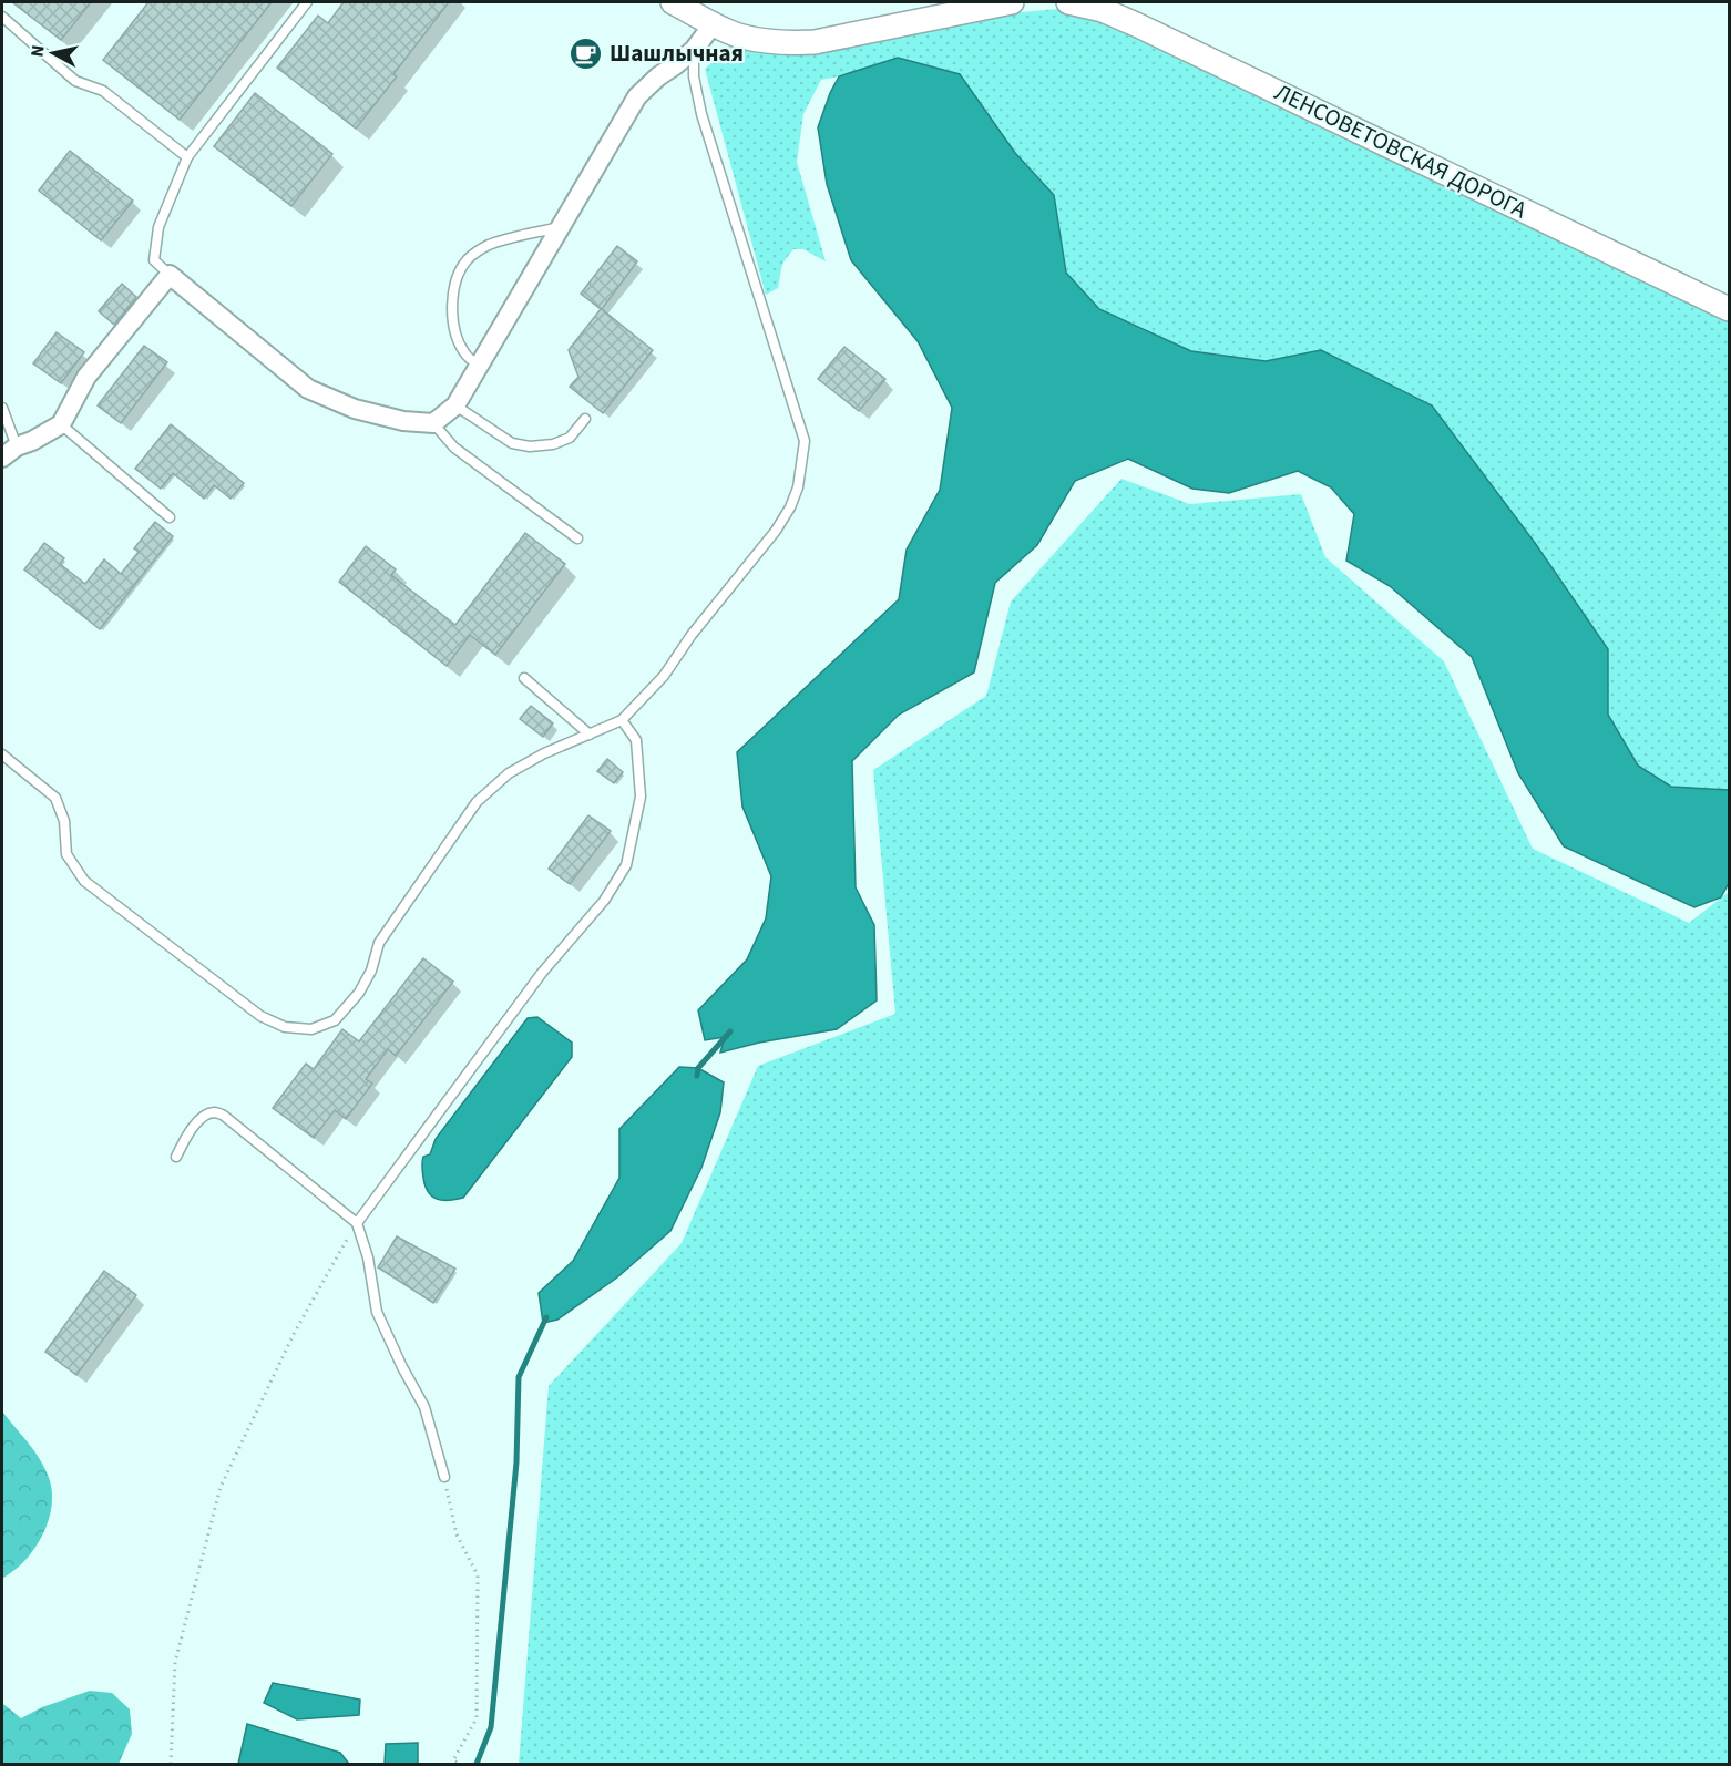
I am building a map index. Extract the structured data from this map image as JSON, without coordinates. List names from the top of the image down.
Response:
{
  "streets": {
    "street": ["ЛЕНСОВЕТОВСКАЯ ДОРОГА"]
  },
  "places": {
    "cafe": ["Шашлычная"]
  },
  "north": "left"
}
